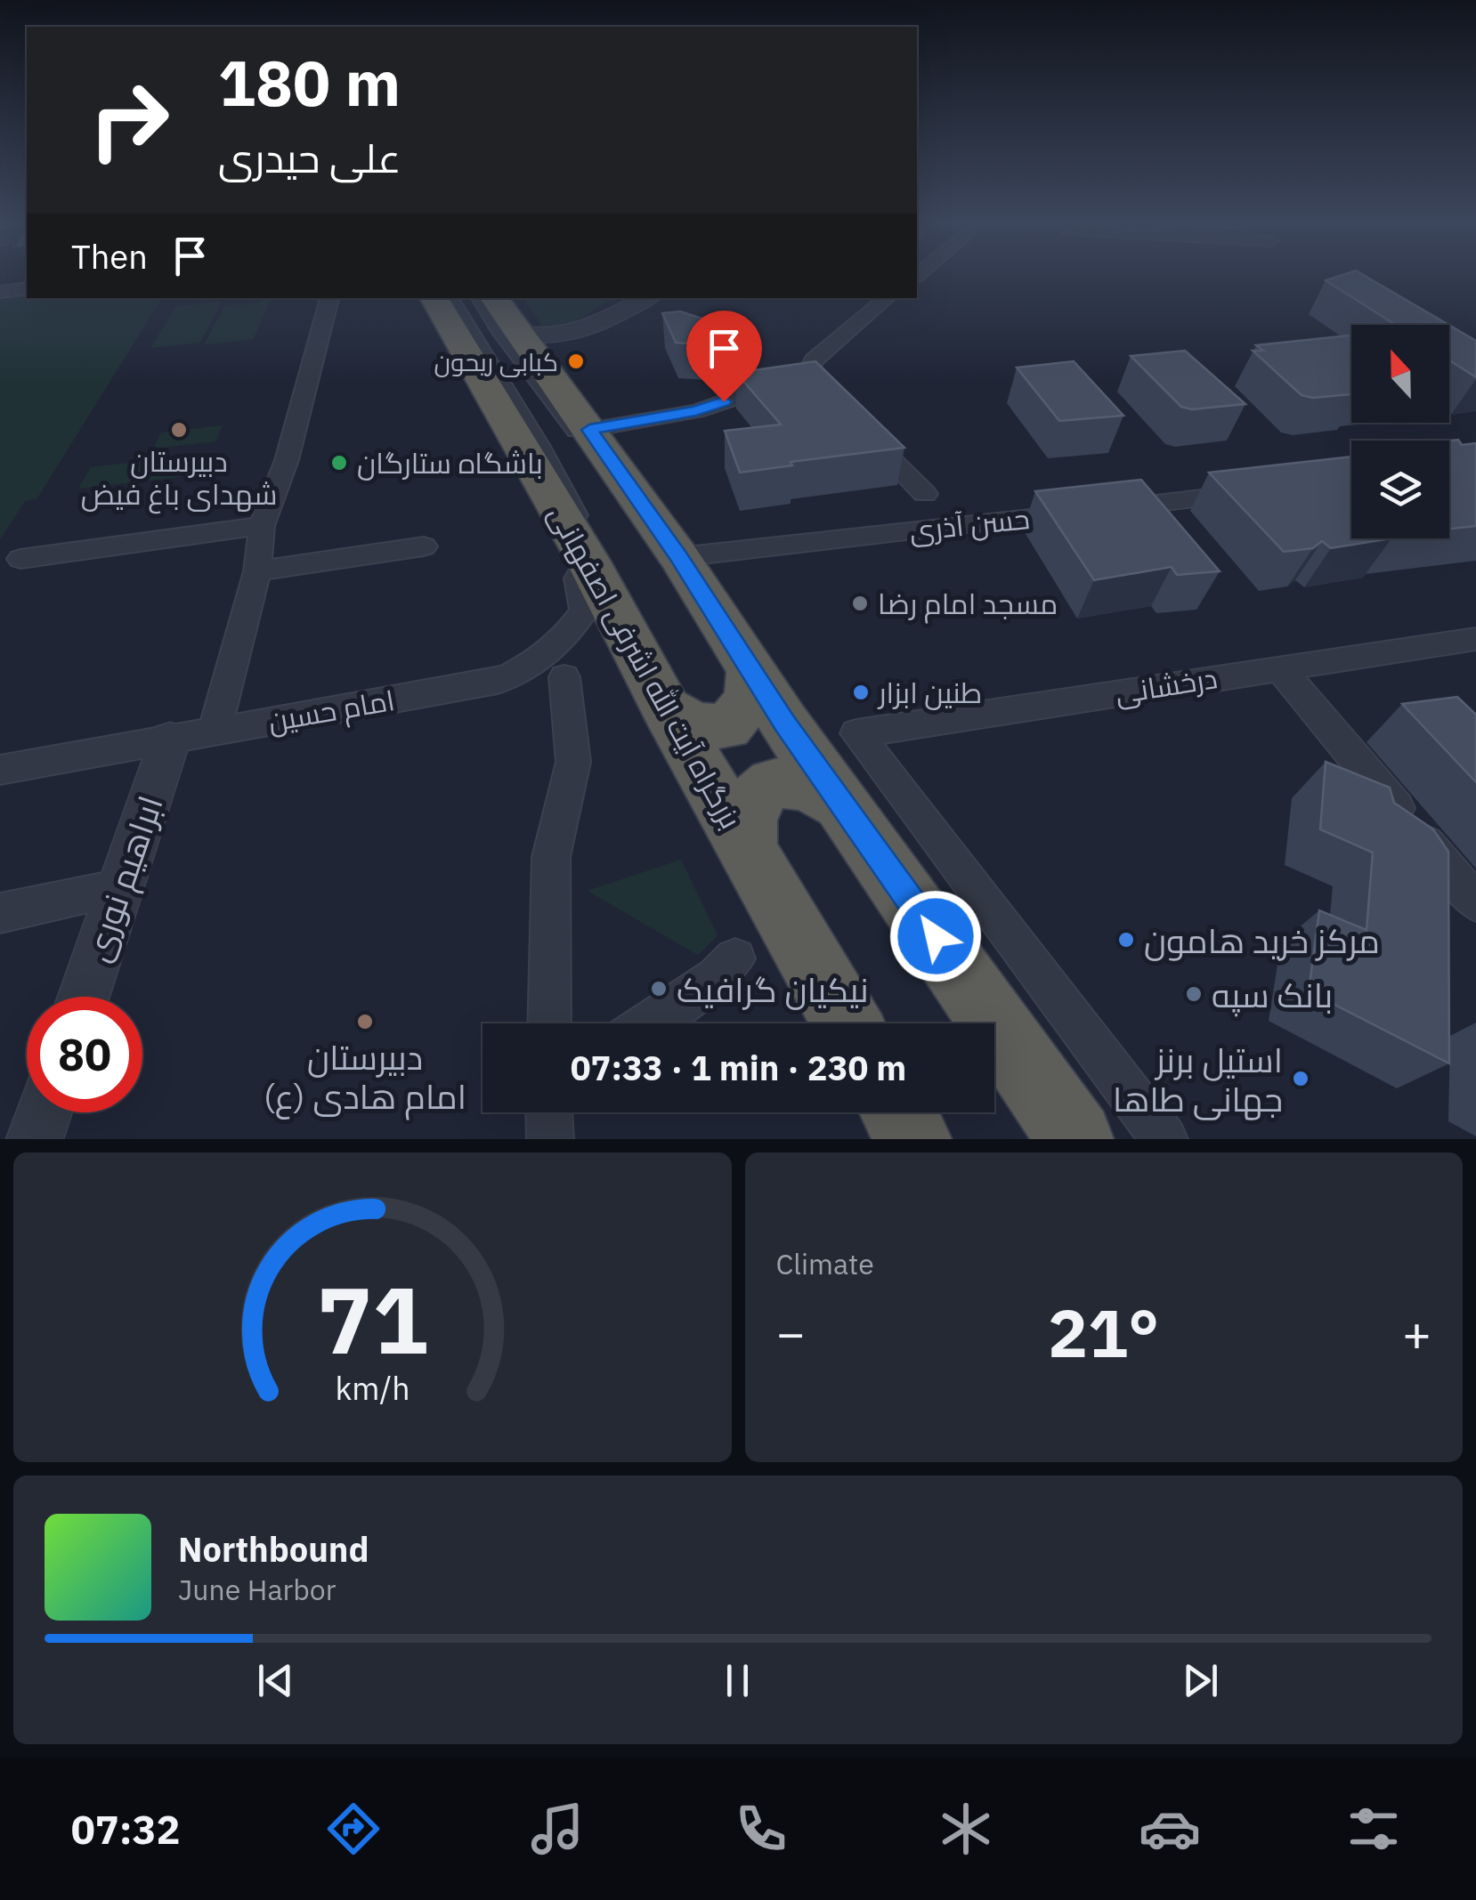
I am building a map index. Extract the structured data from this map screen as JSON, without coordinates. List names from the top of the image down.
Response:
{
  "streets": {
    "highway": ["بزرگراه آیت الله اشرفی اصفهانی"],
    "street": [
      "حسن آذری",
      "درخشانی",
      "امام حسین",
      "ابراهیم نوری"
    ]
  },
  "crossings": [
    ["بزرگراه آیت الله اشرفی اصفهانی", "امام حسین"],
    ["امام حسین", "ابراهیم نوری"]
  ],
  "places": [
    "کبابی ریحون",
    "دبیرستان شهدای باغ فیض",
    "باشگاه ستارگان",
    "مسجد امام رضا",
    "طنین ابزار",
    "مرکز خرید هامون",
    "نیکیان گرافیک",
    "بانک سپه",
    "دبیرستان امام هادی (ع)",
    "استیل برنز جهانی طاها"
  ],
  "north": "top",
  "page": {
    "turn": ["180 m", "علی حیدری"],
    "then": "Then",
    "limit": "80",
    "trip": "07:33 · 1 min · 230 m",
    "tile": "Climate",
    "heat": ["−", "21°", "+"],
    "song": ["Northbound", "June Harbor"],
    "tabs": "07:32",
    "gauge": ["71", "km/h"]
  }
}
